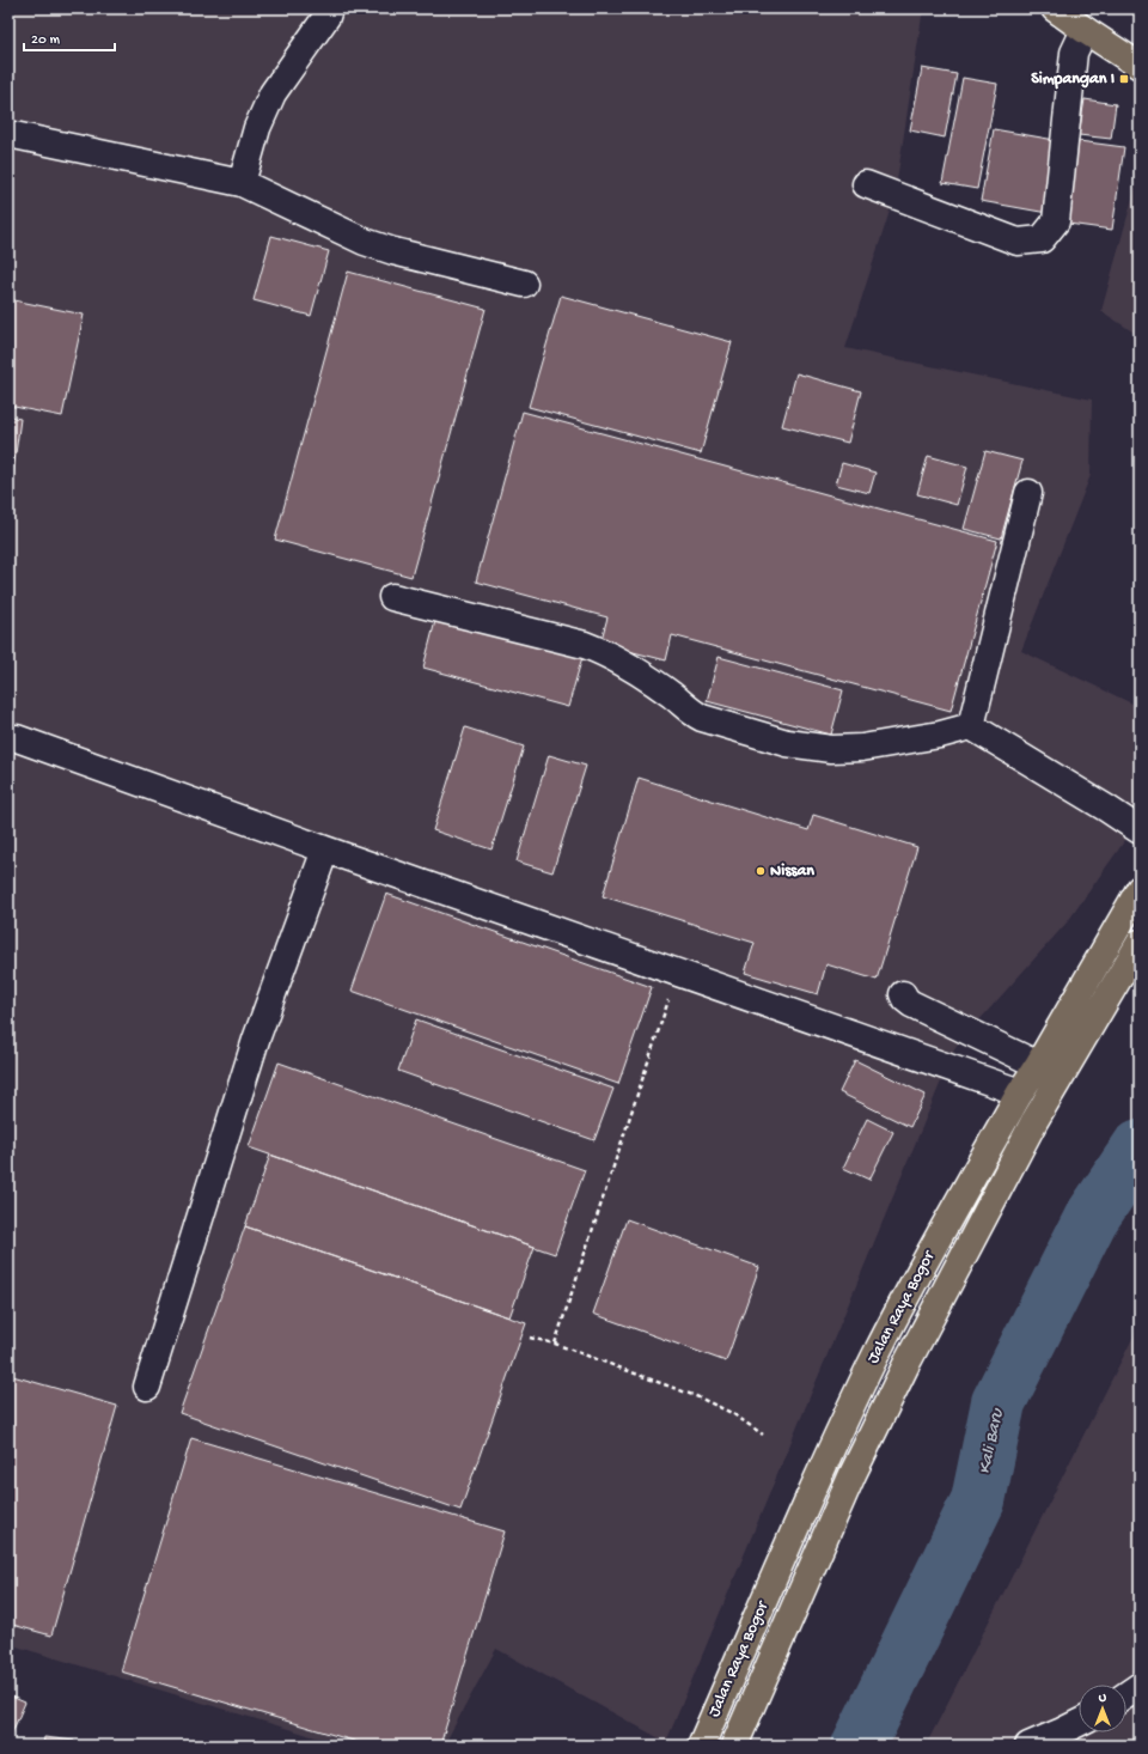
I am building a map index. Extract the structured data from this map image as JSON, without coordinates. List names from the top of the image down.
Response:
{
  "streets": {
    "main road": ["Jalan Raya Bogor"]
  },
  "water": ["Kali Baru"],
  "places": {
    "transit": ["Simpangan I"],
    "other": ["Nissan"]
  },
  "scale_bar": "20 m",
  "north": "top"
}
